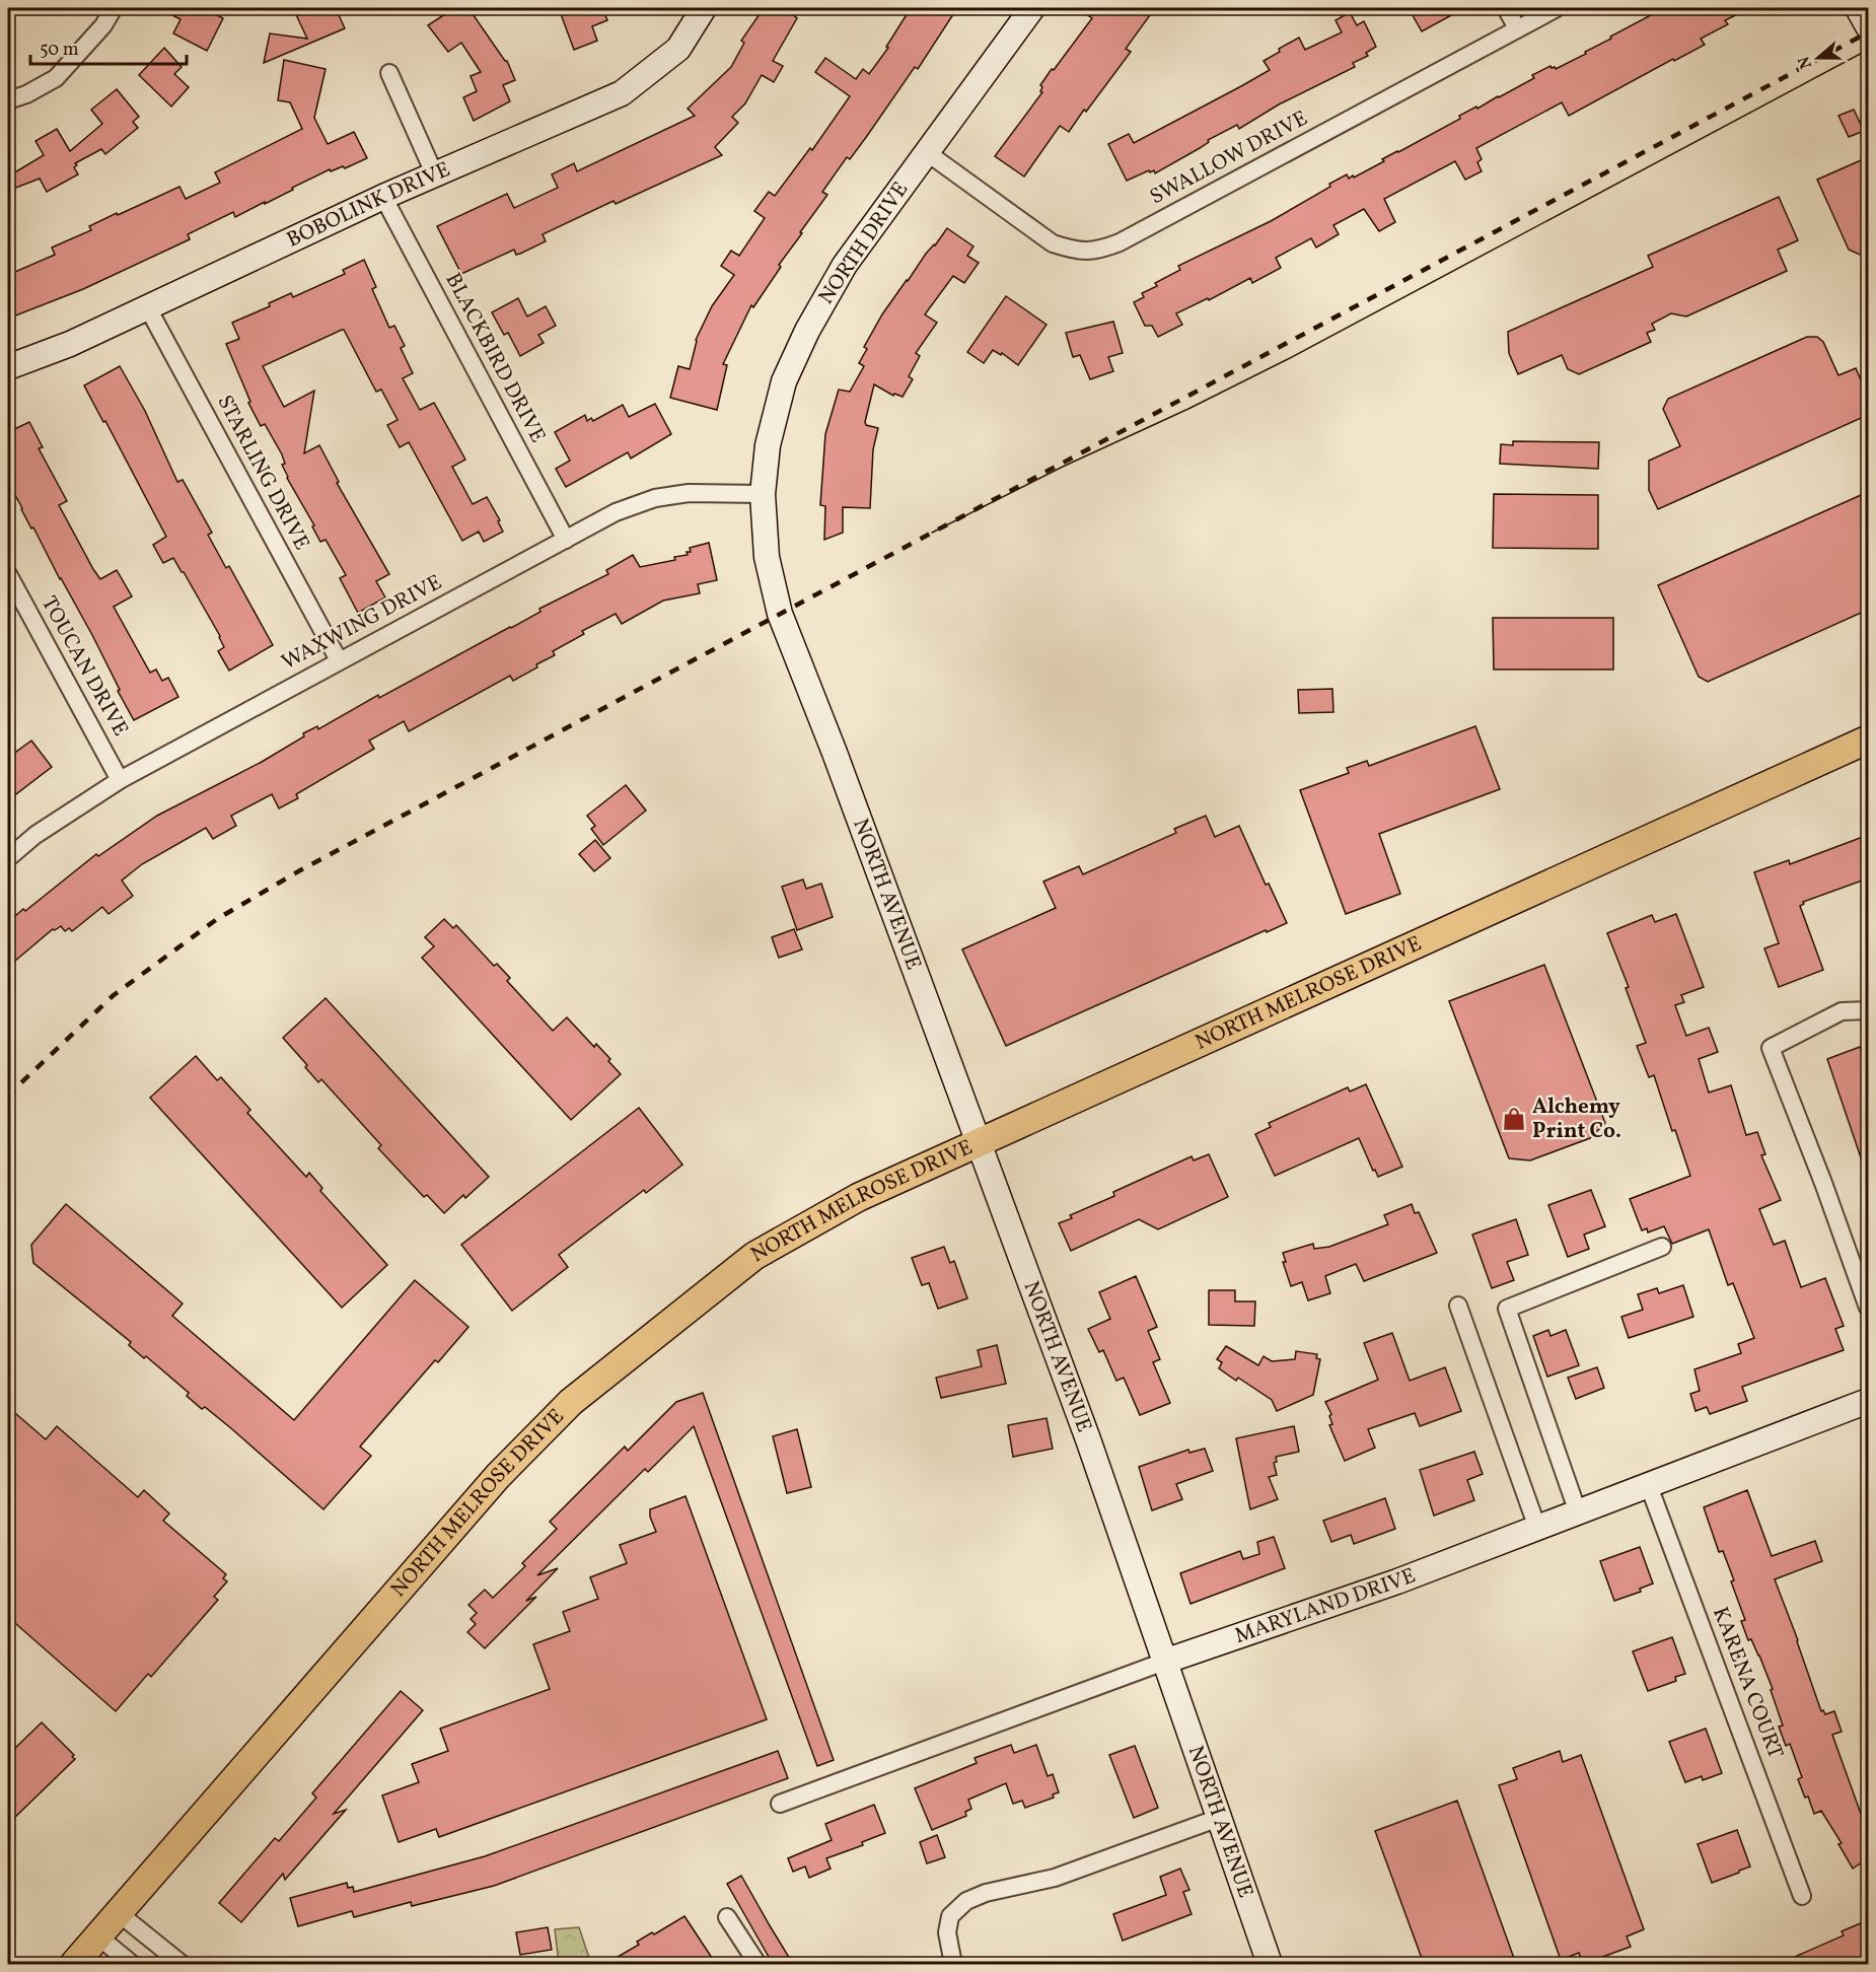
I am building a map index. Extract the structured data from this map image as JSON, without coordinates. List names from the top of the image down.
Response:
{
  "streets": {
    "main road": [
      "BOBOLINK DRIVE",
      "NORTH DRIVE",
      "NORTH AVENUE",
      "NORTH MELROSE DRIVE",
      "MARYLAND DRIVE"
    ],
    "street": [
      "SWALLOW DRIVE",
      "BLACKBIRD DRIVE",
      "STARLING DRIVE",
      "WAXWING DRIVE",
      "TOUCAN DRIVE",
      "KARENA COURT"
    ]
  },
  "crossings": [
    ["SWALLOW DRIVE", "NORTH DRIVE"],
    ["BOBOLINK DRIVE", "BLACKBIRD DRIVE"],
    ["BOBOLINK DRIVE", "STARLING DRIVE"],
    ["NORTH DRIVE", "WAXWING DRIVE"],
    ["NORTH DRIVE", "NORTH AVENUE"],
    ["BLACKBIRD DRIVE", "WAXWING DRIVE"],
    ["STARLING DRIVE", "WAXWING DRIVE"],
    ["WAXWING DRIVE", "TOUCAN DRIVE"],
    ["NORTH AVENUE", "NORTH MELROSE DRIVE"],
    ["NORTH AVENUE", "MARYLAND DRIVE"],
    ["MARYLAND DRIVE", "KARENA COURT"]
  ],
  "places": {
    "shop": ["Alchemy Print Co."]
  },
  "scale_bar": "50 m",
  "north": "left"
}
